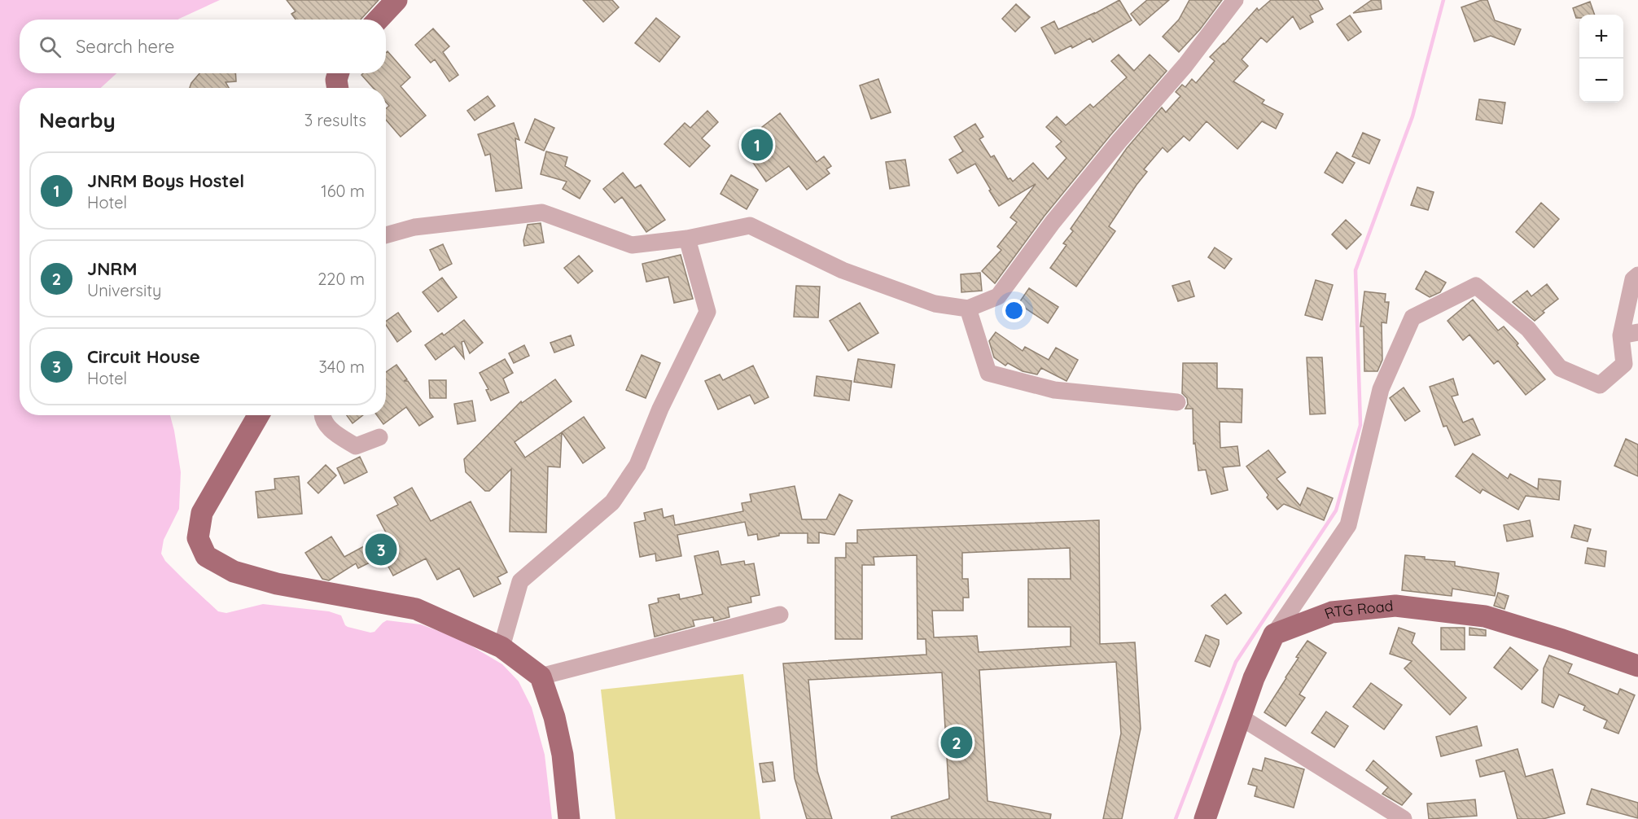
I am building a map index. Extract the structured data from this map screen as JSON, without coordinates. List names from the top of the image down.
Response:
{
  "streets": {
    "main road": ["RTG Road"]
  },
  "page": {
    "map_buttons": ["+", "−"],
    "search": "Search here",
    "heading": ["Nearby", "3 results"],
    "pins": ["1", "3", "2"],
    "list": [
      {
        "mark": "1",
        "name": "JNRM Boys Hostel",
        "note": "Hotel",
        "value": "160 m"
      },
      {
        "mark": "2",
        "name": "JNRM",
        "note": "University",
        "value": "220 m"
      },
      {
        "mark": "3",
        "name": "Circuit House",
        "note": "Hotel",
        "value": "340 m"
      }
    ]
  }
}
